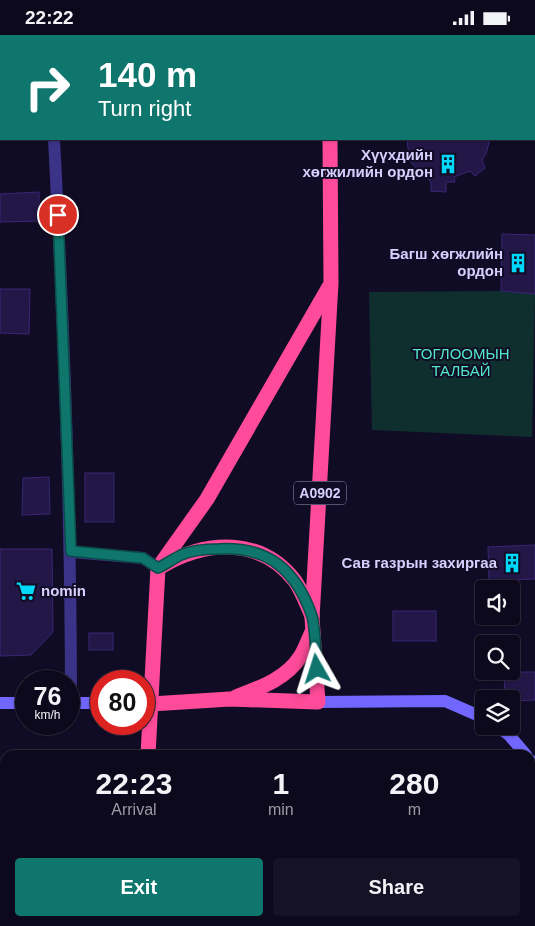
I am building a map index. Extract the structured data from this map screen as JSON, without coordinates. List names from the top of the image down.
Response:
{
  "streets": {
    "highway": ["A0902"]
  },
  "parks": ["ТОГЛООМЫН ТАЛБАЙ"],
  "places": {
    "building": ["Хүүхдийн хөгжилийн ордон", "Багш хөгжлийн ордон", "Сав газрын захиргаа"],
    "supermarket": ["nomin"]
  },
  "page": {
    "status": "22:22",
    "turn": ["140 m", "Turn right"],
    "speed": "76 km/h",
    "limit": "80",
    "eta": [
      "22:23",
      "Arrival",
      "1",
      "min",
      "280",
      "m"
    ],
    "buttons": ["Exit", "Share"]
  }
}
